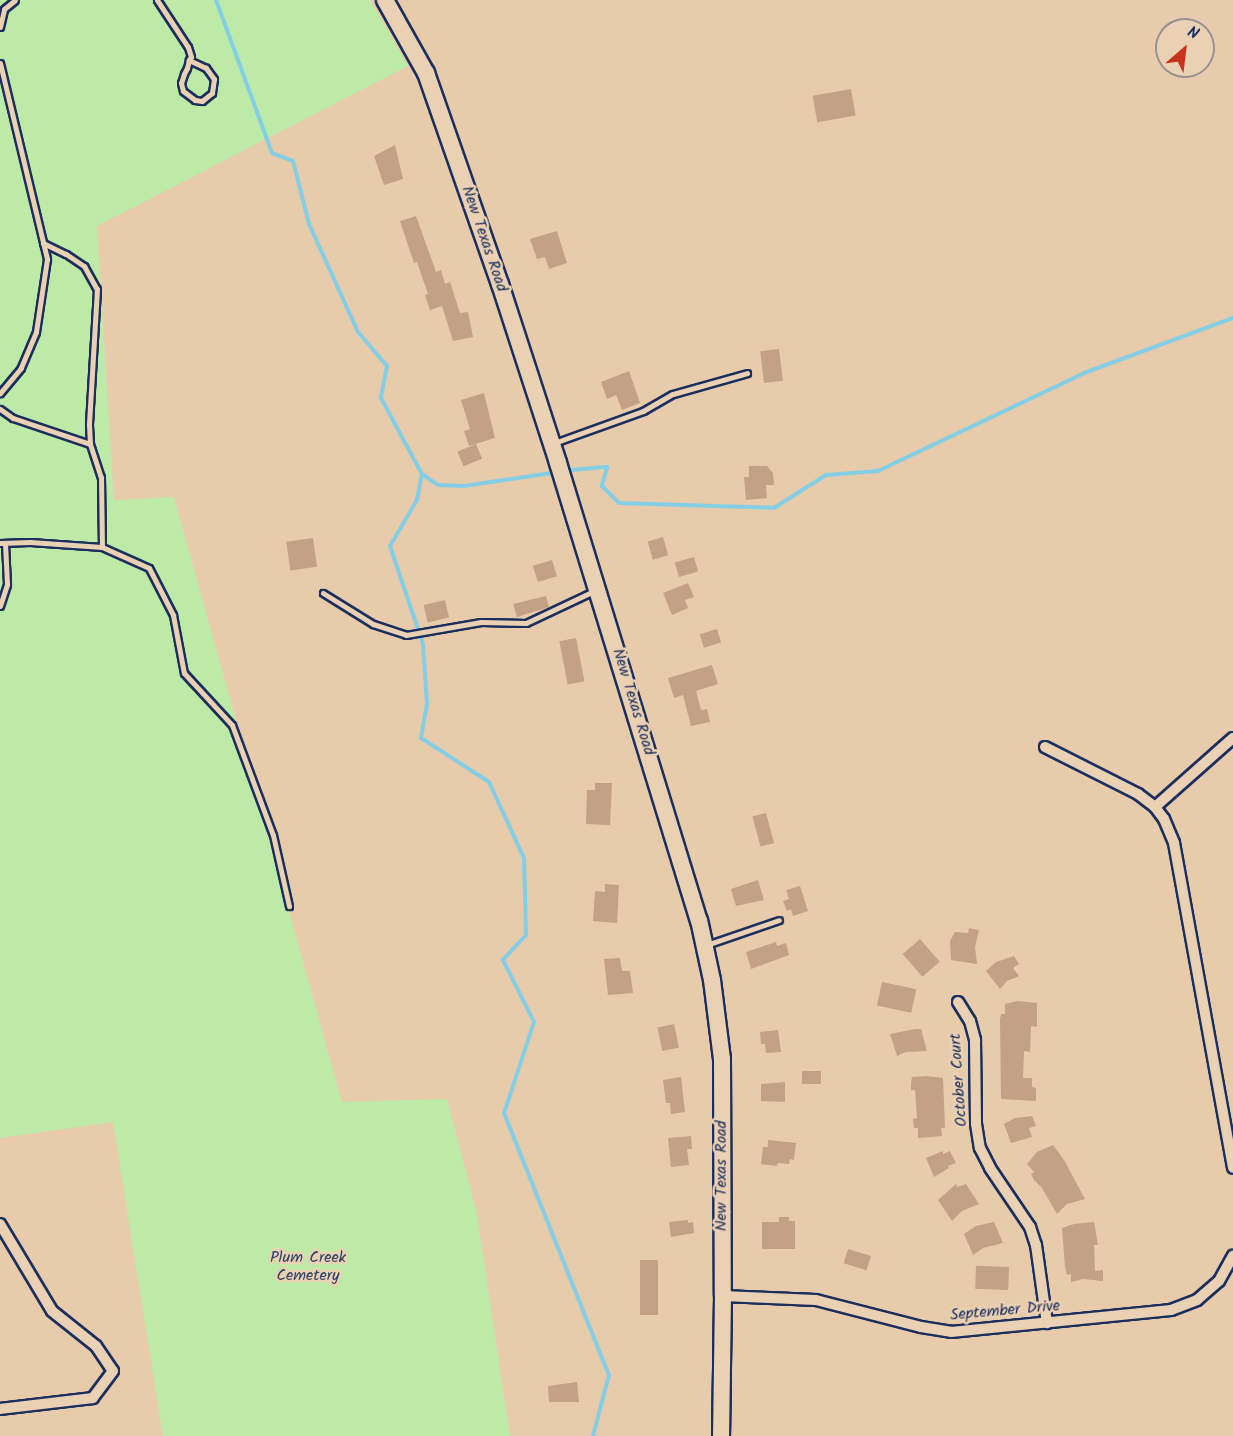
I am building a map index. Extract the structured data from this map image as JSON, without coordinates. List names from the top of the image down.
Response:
{
  "streets": {
    "main road": ["New Texas Road"],
    "street": ["October Court", "September Drive"]
  },
  "crossings": [
    ["New Texas Road", "September Drive"],
    ["October Court", "September Drive"]
  ],
  "parks": ["Plum Creek Cemetery"],
  "north": "top right"
}
